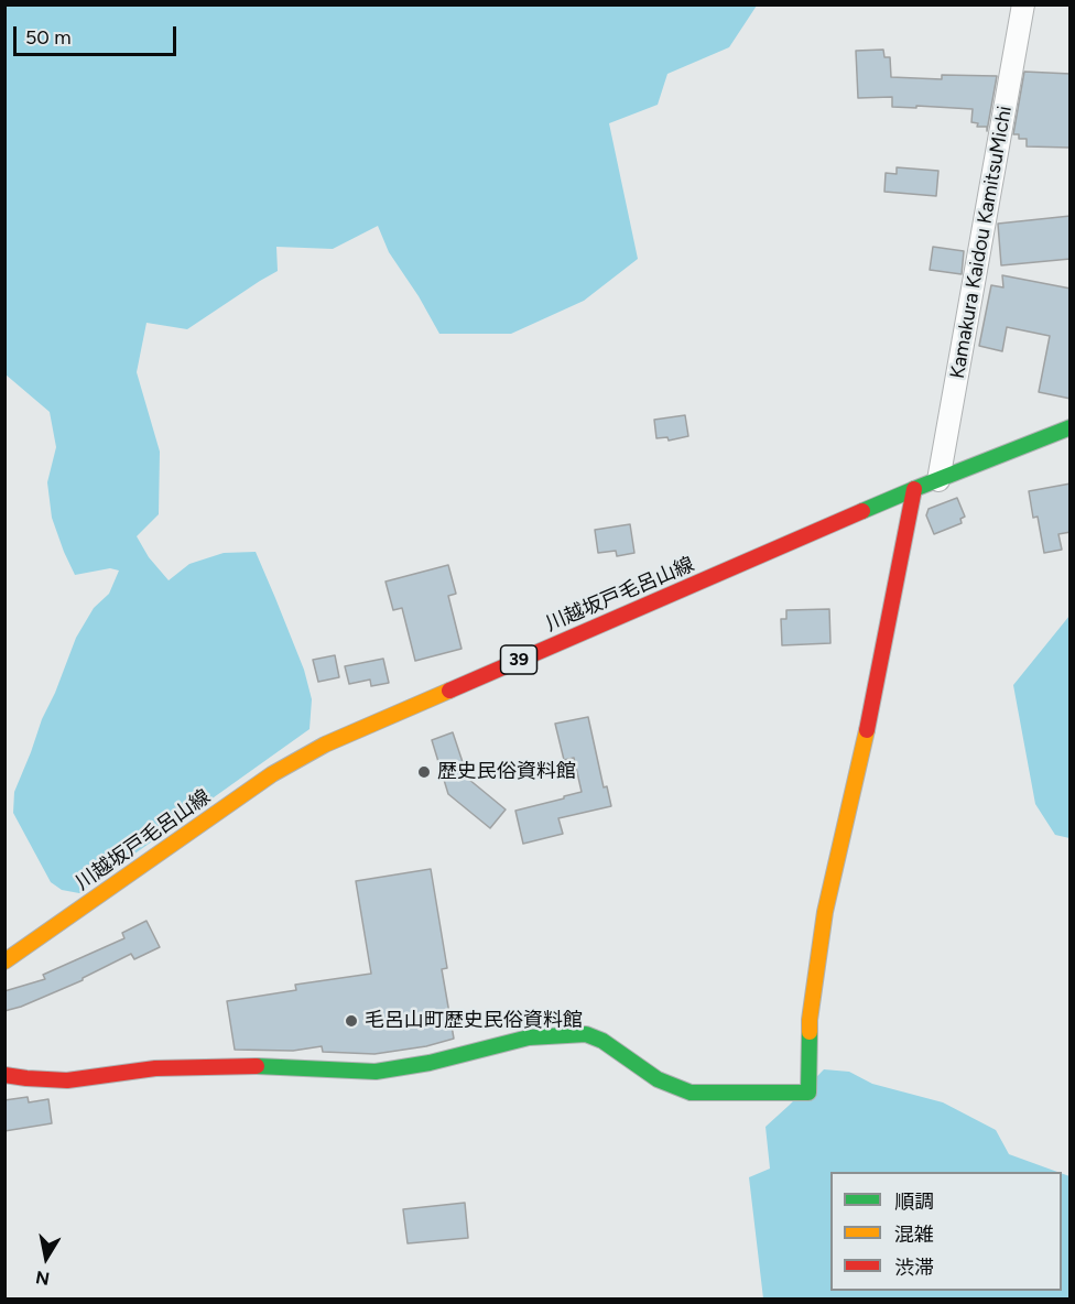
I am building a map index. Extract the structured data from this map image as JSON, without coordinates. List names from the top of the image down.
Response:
{
  "streets": {
    "street": ["Kamakura Kaidou KamitsuMichi", "川越坂戸毛呂山線", "39"]
  },
  "crossings": [
    ["Kamakura Kaidou KamitsuMichi", "川越坂戸毛呂山線"]
  ],
  "places": ["歴史民俗資料館", "毛呂山町歴史民俗資料館"],
  "legend": ["順調", "混雑", "渋滞"],
  "scale_bar": "50 m",
  "north": "bottom"
}
